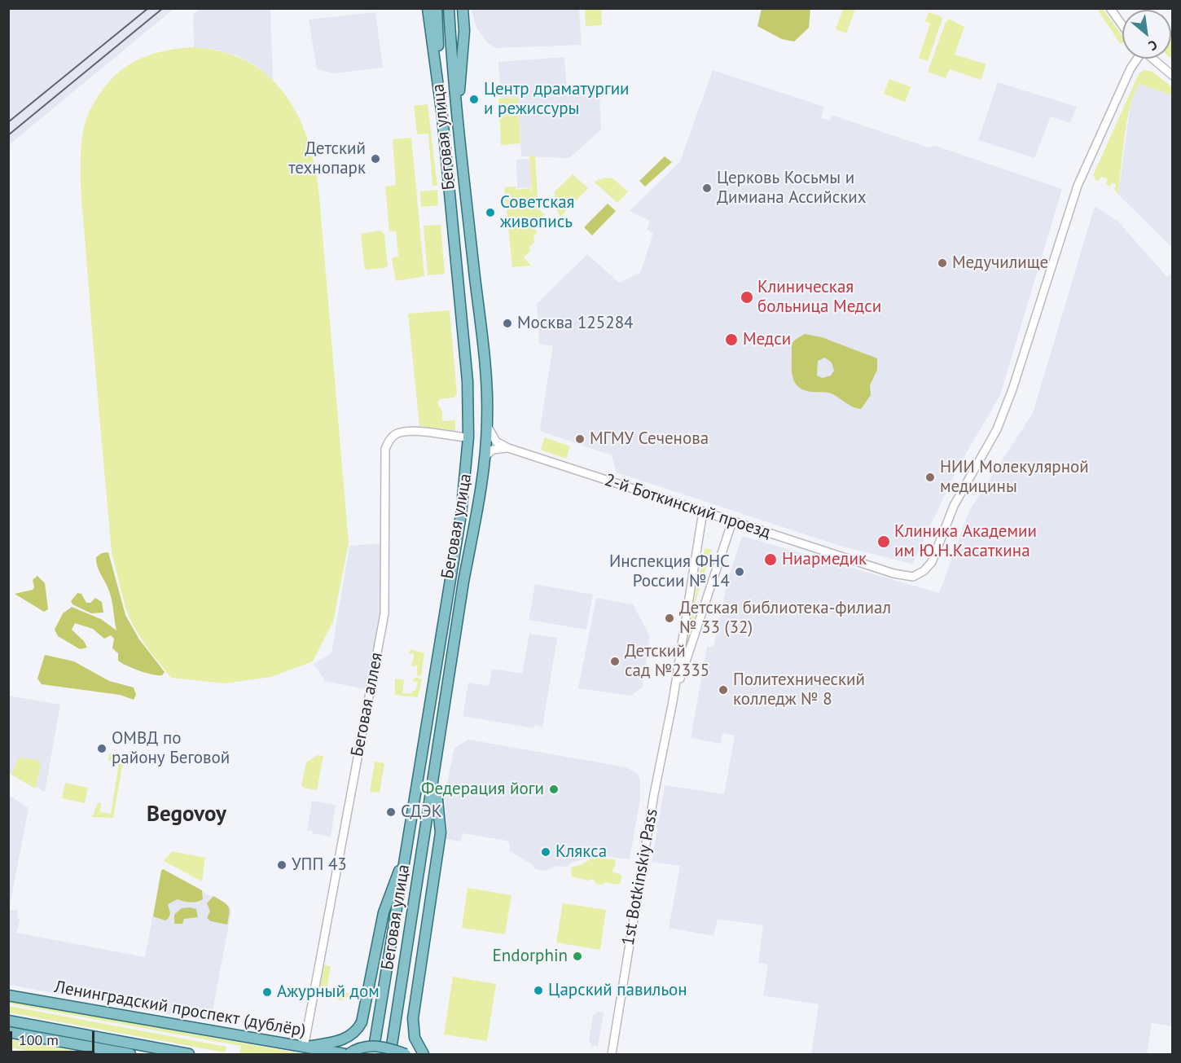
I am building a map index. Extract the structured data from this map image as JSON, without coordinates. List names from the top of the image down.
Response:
{
  "streets": {
    "main road": ["Беговая улица", "Ленинградский проспект (дублёр)"],
    "street": ["2-й Боткинский проезд", "Беговая аллея", "1st Botkinskiy Pass"]
  },
  "crossings": [
    ["Беговая улица", "2-й Боткинский проезд"],
    ["Беговая улица", "Беговая аллея"],
    ["Беговая улица", "Ленинградский проспект (дублёр)"],
    ["2-й Боткинский проезд", "1st Botkinskiy Pass"],
    ["Беговая аллея", "Ленинградский проспект (дублёр)"]
  ],
  "districts": ["Begovoy"],
  "places": [
    "Центр драматургии и режиссуры",
    "Детский технопарк",
    "Церковь Косьмы и Димиана Ассийских",
    "Советская живопись",
    "Медучилище",
    "Клиническая больница Медси",
    "Москва 125284",
    "Медси",
    "МГМУ Сеченова",
    "НИИ Молекулярной медицины",
    "Клиника Академии им Ю.Н.Касаткина",
    "Ниармедик",
    "Инспекция ФНС России № 14",
    "Детская библиотека-филиал № 33 (32)",
    "Детский сад №2335",
    "Политехнический колледж № 8",
    "ОМВД по району Беговой",
    "Федерация йоги",
    "СДЭК",
    "Клякса",
    "УПП 43",
    "Endorphin",
    "Царский павильон",
    "Ажурный дом"
  ],
  "scale_bar": "100 m",
  "north": "bottom right"
}
